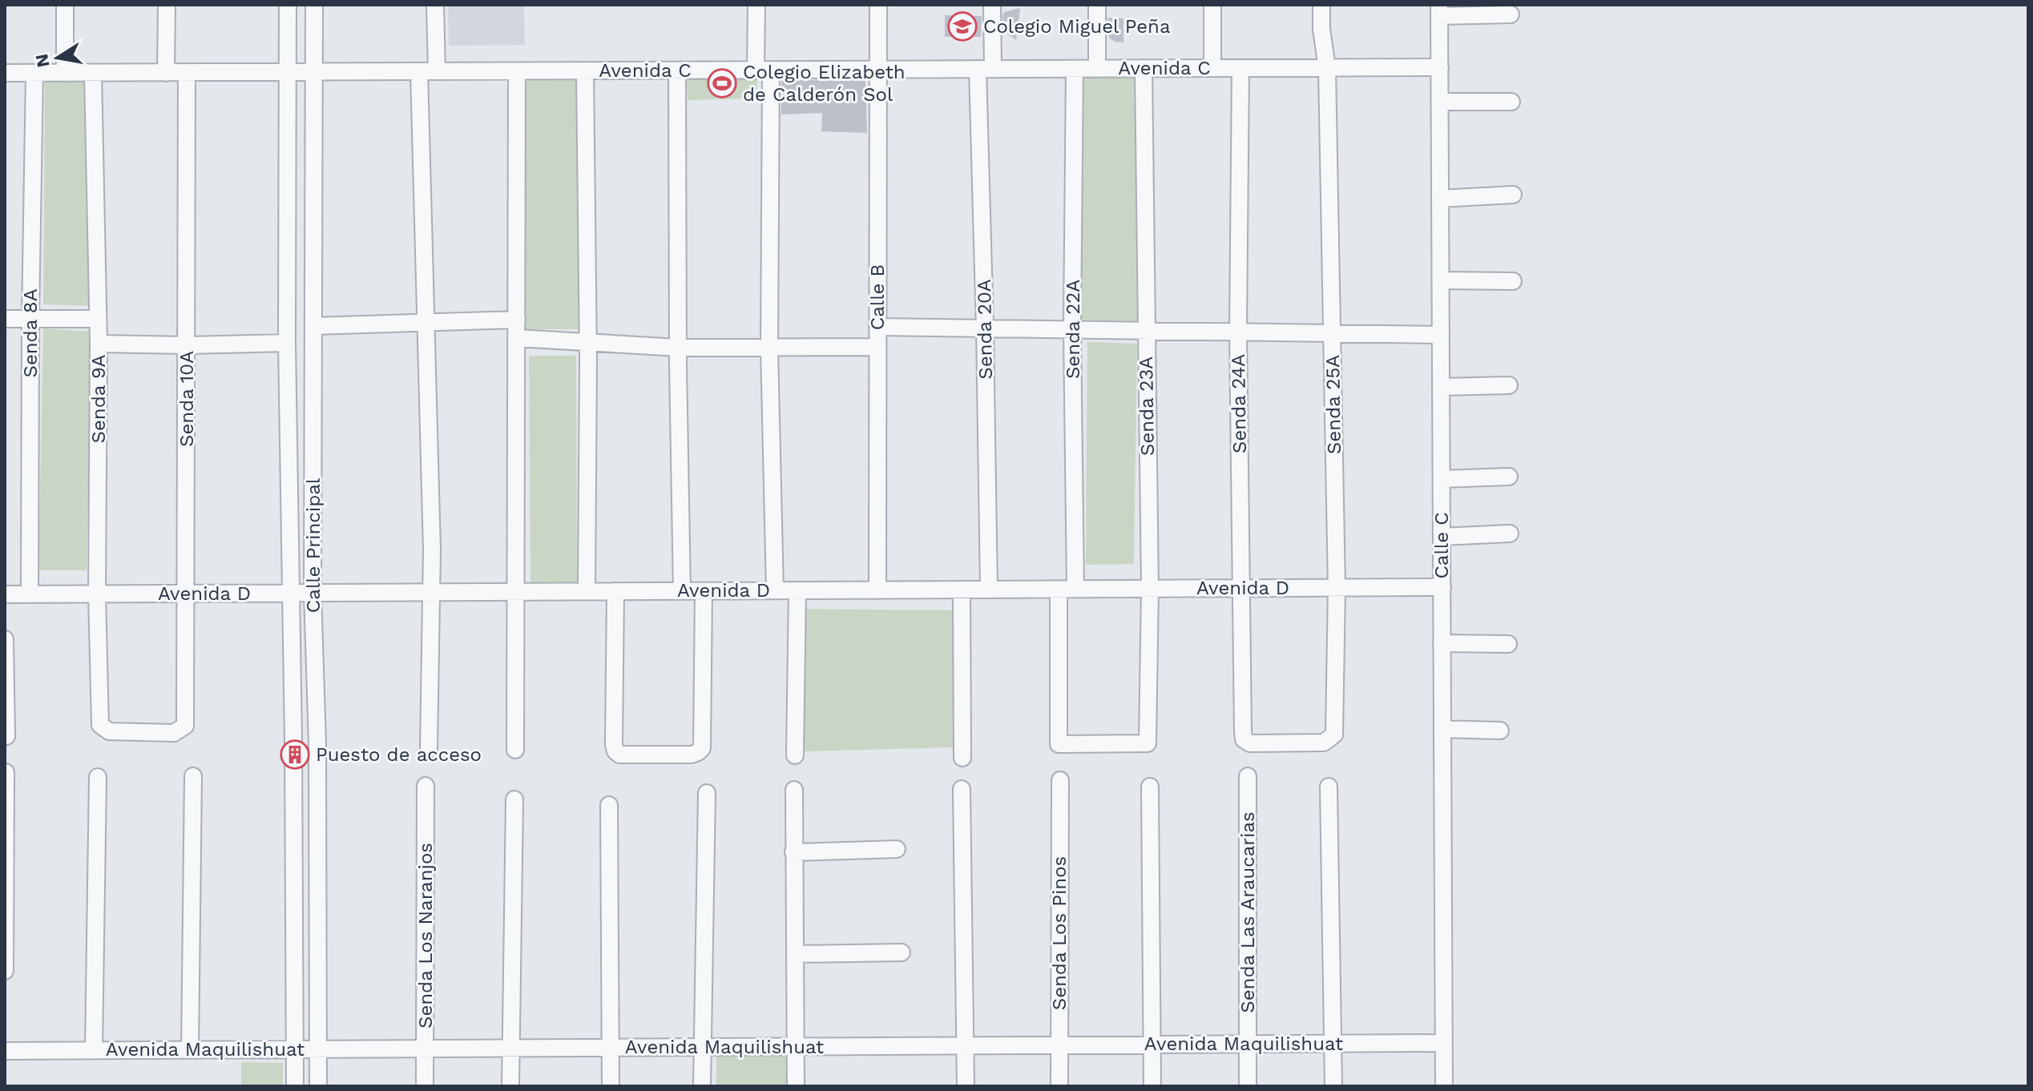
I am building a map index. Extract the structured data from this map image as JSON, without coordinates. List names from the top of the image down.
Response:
{
  "streets": {
    "street": [
      "Avenida C",
      "Calle B",
      "Senda 20A",
      "Senda 22A",
      "Senda 8A",
      "Senda 9A",
      "Senda 10A",
      "Senda 24A",
      "Senda 25A",
      "Senda 23A",
      "Calle Principal",
      "Calle C",
      "Avenida D",
      "Senda Las Araucarias",
      "Senda Los Pinos",
      "Senda Los Naranjos",
      "Avenida Maquilishuat"
    ]
  },
  "crossings": [
    ["Avenida C", "Calle B"],
    ["Avenida C", "Senda 20A"],
    ["Avenida C", "Senda 22A"],
    ["Avenida C", "Senda 8A"],
    ["Avenida C", "Senda 9A"],
    ["Avenida C", "Senda 10A"],
    ["Avenida C", "Senda 24A"],
    ["Avenida C", "Senda 25A"],
    ["Avenida C", "Senda 23A"],
    ["Avenida C", "Calle Principal"],
    ["Avenida C", "Calle C"],
    ["Calle B", "Avenida D"],
    ["Senda 20A", "Avenida D"],
    ["Senda 22A", "Senda 23A"],
    ["Senda 22A", "Avenida D"],
    ["Senda 8A", "Avenida D"],
    ["Senda 9A", "Senda 10A"],
    ["Senda 9A", "Avenida D"],
    ["Senda 10A", "Avenida D"],
    ["Senda 24A", "Senda 25A"],
    ["Senda 24A", "Avenida D"],
    ["Senda 25A", "Avenida D"],
    ["Senda 23A", "Avenida D"],
    ["Calle Principal", "Avenida D"],
    ["Calle Principal", "Avenida Maquilishuat"],
    ["Calle C", "Avenida D"],
    ["Calle C", "Avenida Maquilishuat"],
    ["Senda Las Araucarias", "Avenida Maquilishuat"],
    ["Senda Los Pinos", "Avenida Maquilishuat"],
    ["Senda Los Naranjos", "Avenida Maquilishuat"]
  ],
  "places": {
    "school or university": ["Colegio Miguel Peña"],
    "sports": ["Colegio Elizabeth de Calderón Sol"],
    "building": ["Puesto de acceso"]
  },
  "north": "left"
}
